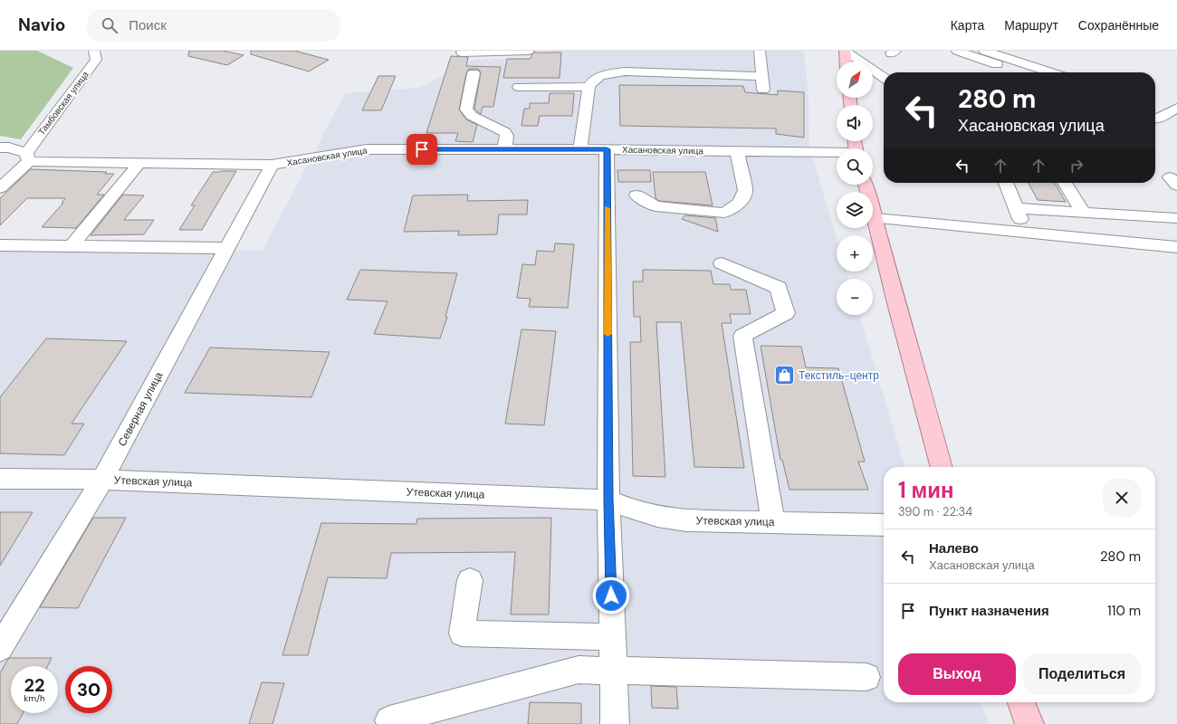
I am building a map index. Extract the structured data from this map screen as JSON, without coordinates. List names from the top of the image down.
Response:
{
  "streets": {
    "street": [
      "Тамбовская улица",
      "Хасановская улица",
      "Северная улица",
      "Утевская улица"
    ]
  },
  "crossings": [
    ["Тамбовская улица", "Хасановская улица"],
    ["Хасановская улица", "Северная улица"],
    ["Северная улица", "Утевская улица"]
  ],
  "places": {
    "shop": ["Текстиль-центр"]
  },
  "north": "top right",
  "page": {
    "header": "Navio",
    "search": "Поиск",
    "nav": ["Карта", "Маршрут", "Сохранённые"],
    "map_buttons": ["+", "−"],
    "turn": ["280 m", "Хасановская улица"],
    "heading": ["1 мин", "390 m · 22:34"],
    "list": [
      {
        "name": "Налево",
        "note": "Хасановская улица",
        "value": "280 m"
      },
      {
        "name": "Пункт назначения",
        "value": "110 m"
      }
    ],
    "buttons": ["Выход", "Поделиться"],
    "speed": "22 km/h",
    "limit": "30"
  }
}
